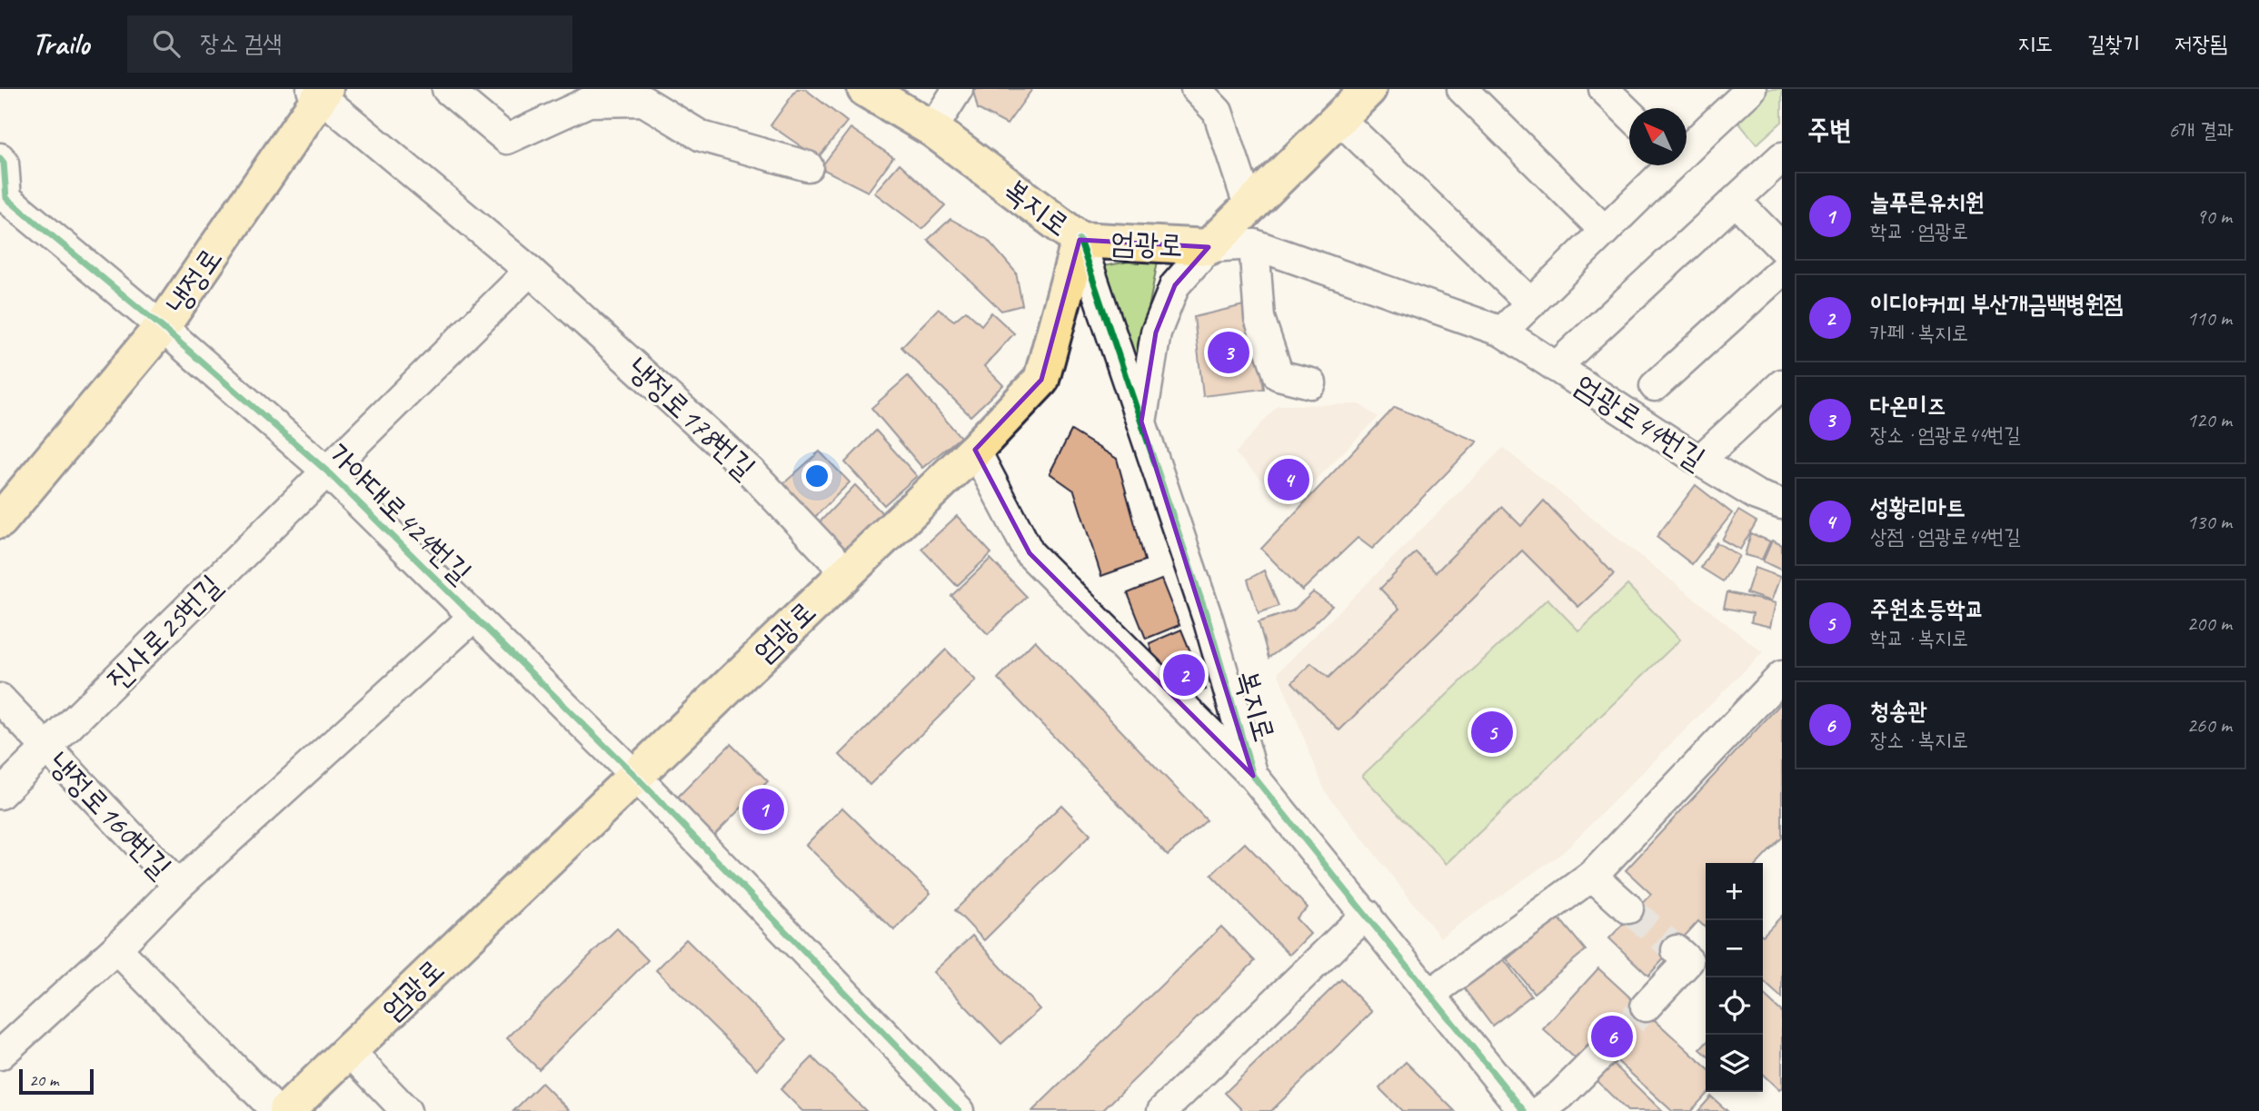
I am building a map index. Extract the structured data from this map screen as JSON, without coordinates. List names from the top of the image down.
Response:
{
  "streets": {
    "main road": ["복지로", "엄광로", "냉정로"],
    "street": [
      "냉정로178번길",
      "엄광로44번길",
      "가야대로424번길",
      "진사로25번길",
      "냉정로160번길"
    ]
  },
  "crossings": [
    ["복지로", "엄광로"],
    ["엄광로", "냉정로178번길"],
    ["엄광로", "엄광로44번길"],
    ["엄광로", "가야대로424번길"],
    ["냉정로", "냉정로178번길"],
    ["냉정로", "가야대로424번길"],
    ["냉정로178번길", "가야대로424번길"],
    ["가야대로424번길", "진사로25번길"],
    ["가야대로424번길", "냉정로160번길"],
    ["진사로25번길", "냉정로160번길"]
  ],
  "scale_bar": "20 m",
  "north": "top left",
  "page": {
    "header": "Trailo",
    "search": "장소 검색",
    "nav": ["지도", "길찾기", "저장됨"],
    "heading": ["주변", "6개 결과"],
    "list": [
      {
        "mark": "1",
        "name": "늘푸른유치원",
        "note": "학교 · 엄광로",
        "value": "90 m"
      },
      {
        "mark": "2",
        "name": "이디야커피 부산개금백병원점",
        "note": "카페 · 복지로",
        "value": "110 m"
      },
      {
        "mark": "3",
        "name": "다온미즈",
        "note": "장소 · 엄광로44번길",
        "value": "120 m"
      },
      {
        "mark": "4",
        "name": "성황리마트",
        "note": "상점 · 엄광로44번길",
        "value": "130 m"
      },
      {
        "mark": "5",
        "name": "주원초등학교",
        "note": "학교 · 복지로",
        "value": "200 m"
      },
      {
        "mark": "6",
        "name": "청송관",
        "note": "장소 · 복지로",
        "value": "260 m"
      }
    ],
    "pins": [
      "3",
      "4",
      "2",
      "5",
      "1",
      "6"
    ],
    "map_buttons": ["+", "−"],
    "scale": "20 m"
  }
}
